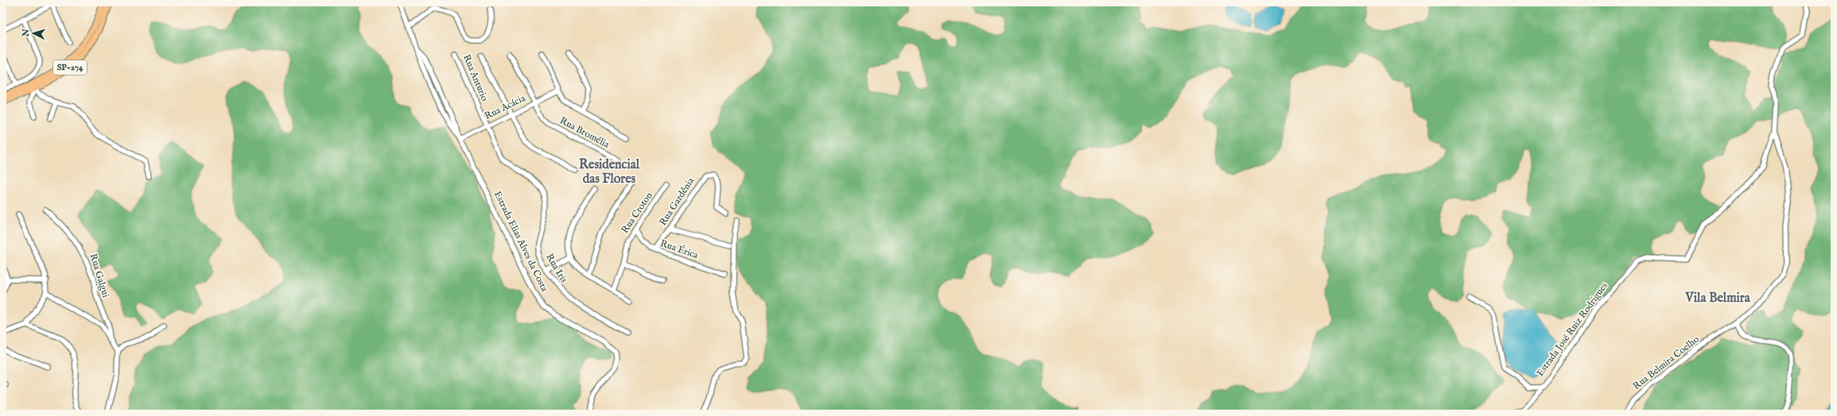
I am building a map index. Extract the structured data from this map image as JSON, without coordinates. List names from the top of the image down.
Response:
{
  "streets": {
    "main road": ["SP-274"],
    "street": [
      "Rua Anturio",
      "Rua Acácia",
      "Rua Bromélia",
      "Rua Gardênia",
      "Rua Croton",
      "Estrada Elias Alves da Costa",
      "Rua Érica",
      "Rua Iris",
      "Rua Galgui",
      "Estrada José Ruiz Rodrigues",
      "Rua Belmira Coelho"
    ]
  },
  "crossings": [
    ["Rua Anturio", "Rua Acácia"],
    ["Rua Anturio", "Rua Iris"],
    ["Rua Acácia", "Rua Bromélia"],
    ["Rua Acácia", "Estrada Elias Alves da Costa"],
    ["Rua Acácia", "Rua Iris"],
    ["Rua Gardênia", "Rua Érica"],
    ["Rua Croton", "Rua Érica"],
    ["Estrada José Ruiz Rodrigues", "Rua Belmira Coelho"]
  ],
  "districts": ["Residencial das Flores", "Vila Belmira"],
  "north": "left"
}
